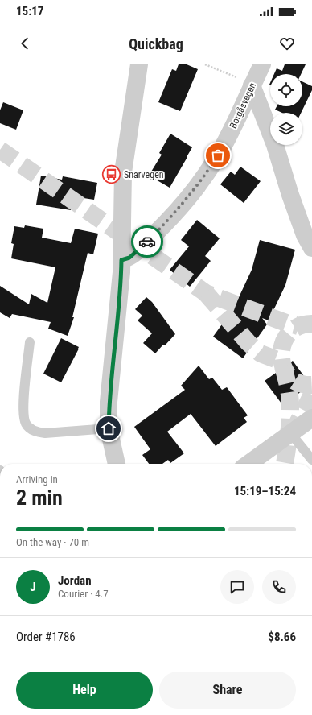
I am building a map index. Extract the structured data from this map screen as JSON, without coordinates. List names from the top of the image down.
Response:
{
  "streets": {
    "street": ["Borgåsvegen"]
  },
  "places": {
    "bus stop": ["Snarvegen"]
  },
  "page": {
    "status": "15:17",
    "header": "Quickbag",
    "heading": ["2 min", "Arriving in", "15:19–15:24"],
    "panel": [
      "Jordan",
      "Courier · 4.7",
      "Order #1786",
      "$8.66"
    ],
    "bar": "On the way · 70 m",
    "round": "J",
    "buttons": ["Help", "Share"]
  }
}
